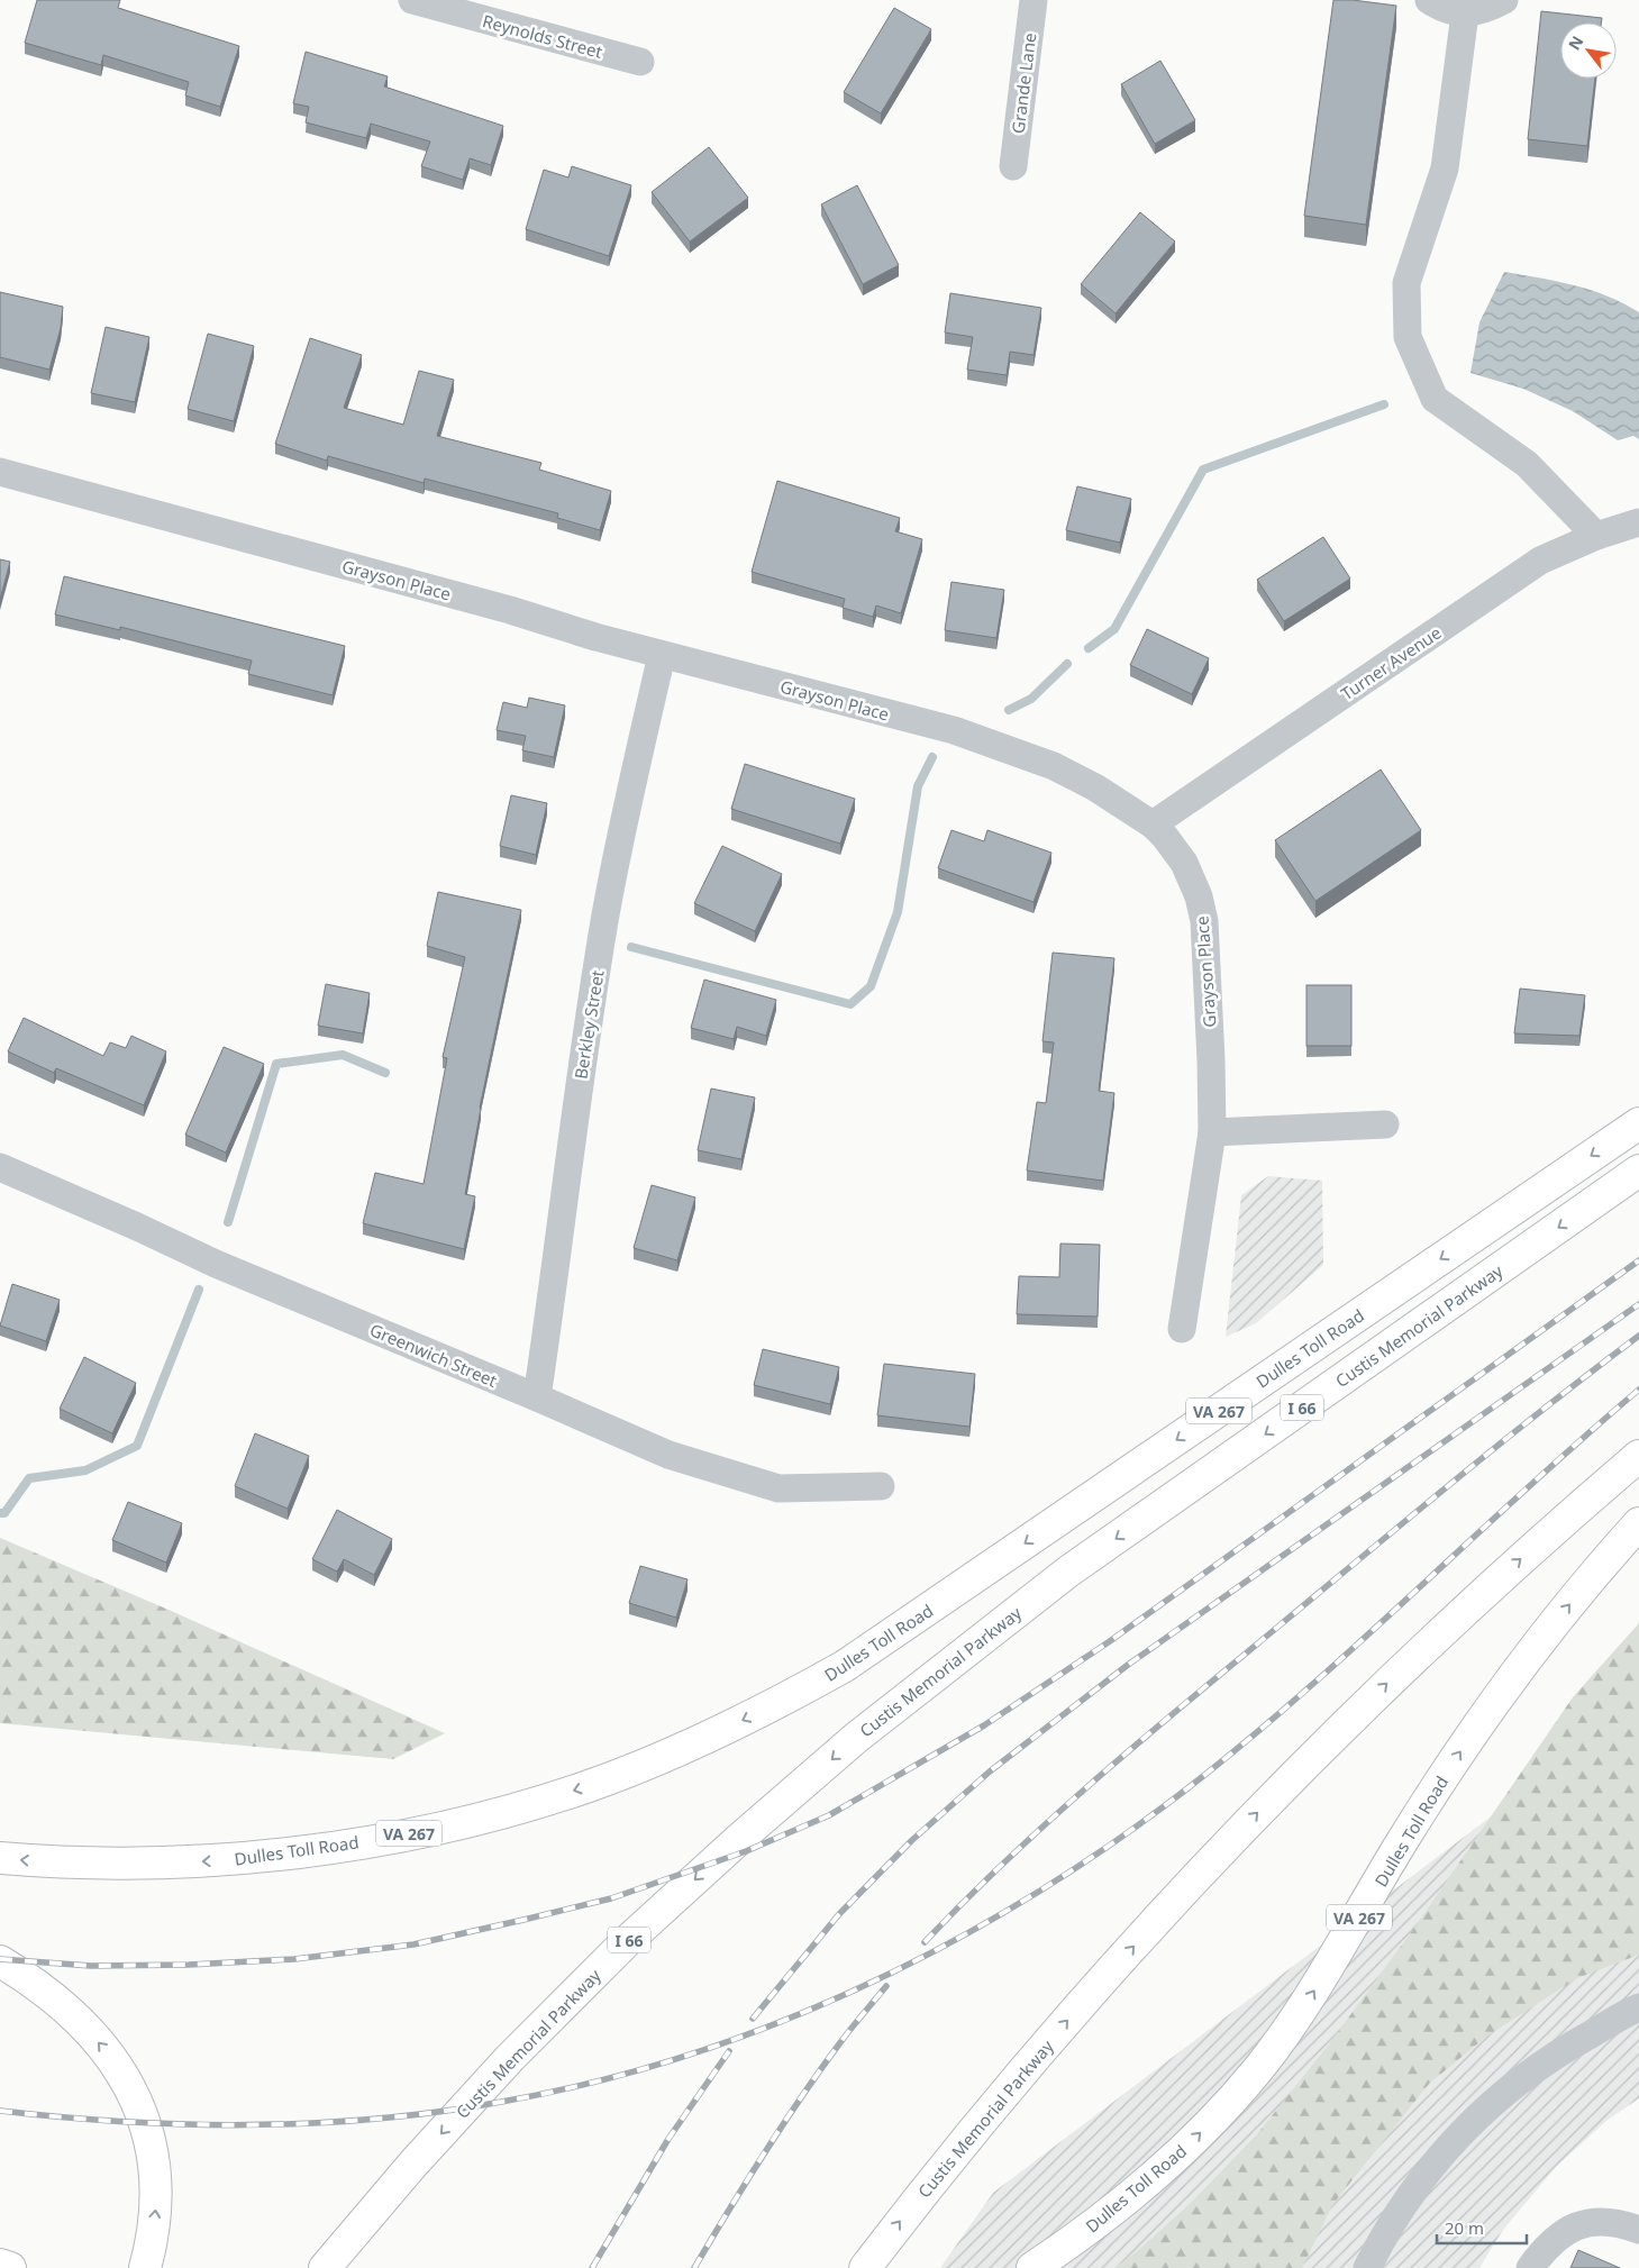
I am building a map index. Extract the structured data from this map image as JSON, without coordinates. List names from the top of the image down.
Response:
{
  "streets": {
    "highway": [
      "Custis Memorial Parkway",
      "Dulles Toll Road",
      "I 66",
      "VA 267"
    ],
    "street": [
      "Reynolds Street",
      "Grande Lane",
      "Grayson Place",
      "Turner Avenue",
      "Berkley Street",
      "Greenwich Street"
    ]
  },
  "crossings": [
    ["Grayson Place", "Turner Avenue"],
    ["Grayson Place", "Berkley Street"],
    ["Berkley Street", "Greenwich Street"]
  ],
  "scale_bar": "20 m",
  "north": "top left"
}
